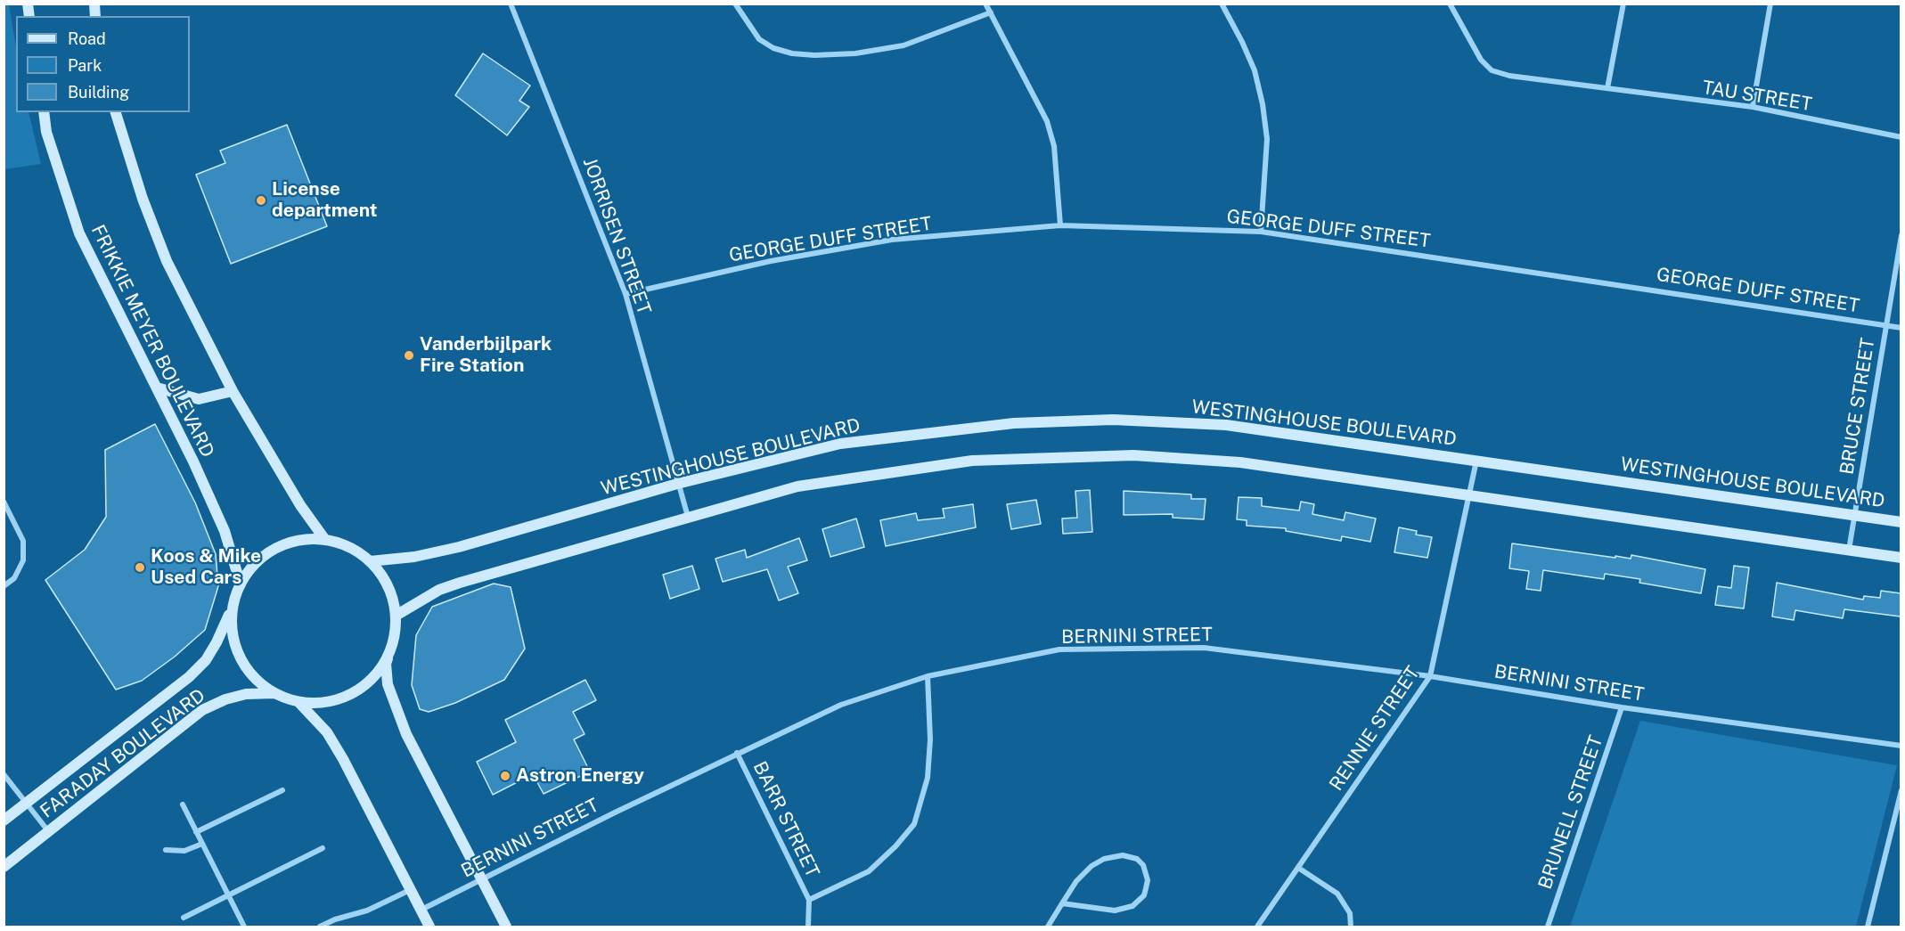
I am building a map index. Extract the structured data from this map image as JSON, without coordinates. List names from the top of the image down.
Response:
{
  "streets": {
    "street": [
      "TAU STREET",
      "GEORGE DUFF STREET",
      "JORRISEN STREET",
      "FRIKKIE MEYER BOULEVARD",
      "BRUCE STREET",
      "WESTINGHOUSE BOULEVARD",
      "BERNINI STREET",
      "RENNIE STREET",
      "FARADAY BOULEVARD",
      "BRUNELL STREET",
      "BARR STREET"
    ]
  },
  "crossings": [
    ["GEORGE DUFF STREET", "JORRISEN STREET"],
    ["GEORGE DUFF STREET", "BRUCE STREET"],
    ["JORRISEN STREET", "WESTINGHOUSE BOULEVARD"],
    ["FRIKKIE MEYER BOULEVARD", "WESTINGHOUSE BOULEVARD"],
    ["FRIKKIE MEYER BOULEVARD", "FARADAY BOULEVARD"],
    ["BRUCE STREET", "WESTINGHOUSE BOULEVARD"],
    ["WESTINGHOUSE BOULEVARD", "RENNIE STREET"],
    ["WESTINGHOUSE BOULEVARD", "FARADAY BOULEVARD"],
    ["BERNINI STREET", "RENNIE STREET"],
    ["BERNINI STREET", "BRUNELL STREET"],
    ["BERNINI STREET", "BARR STREET"]
  ],
  "places": [
    "License department",
    "Vanderbijlpark Fire Station",
    "Koos & Mike Used Cars",
    "Astron Energy"
  ],
  "legend": ["Road", "Park", "Building"]
}
